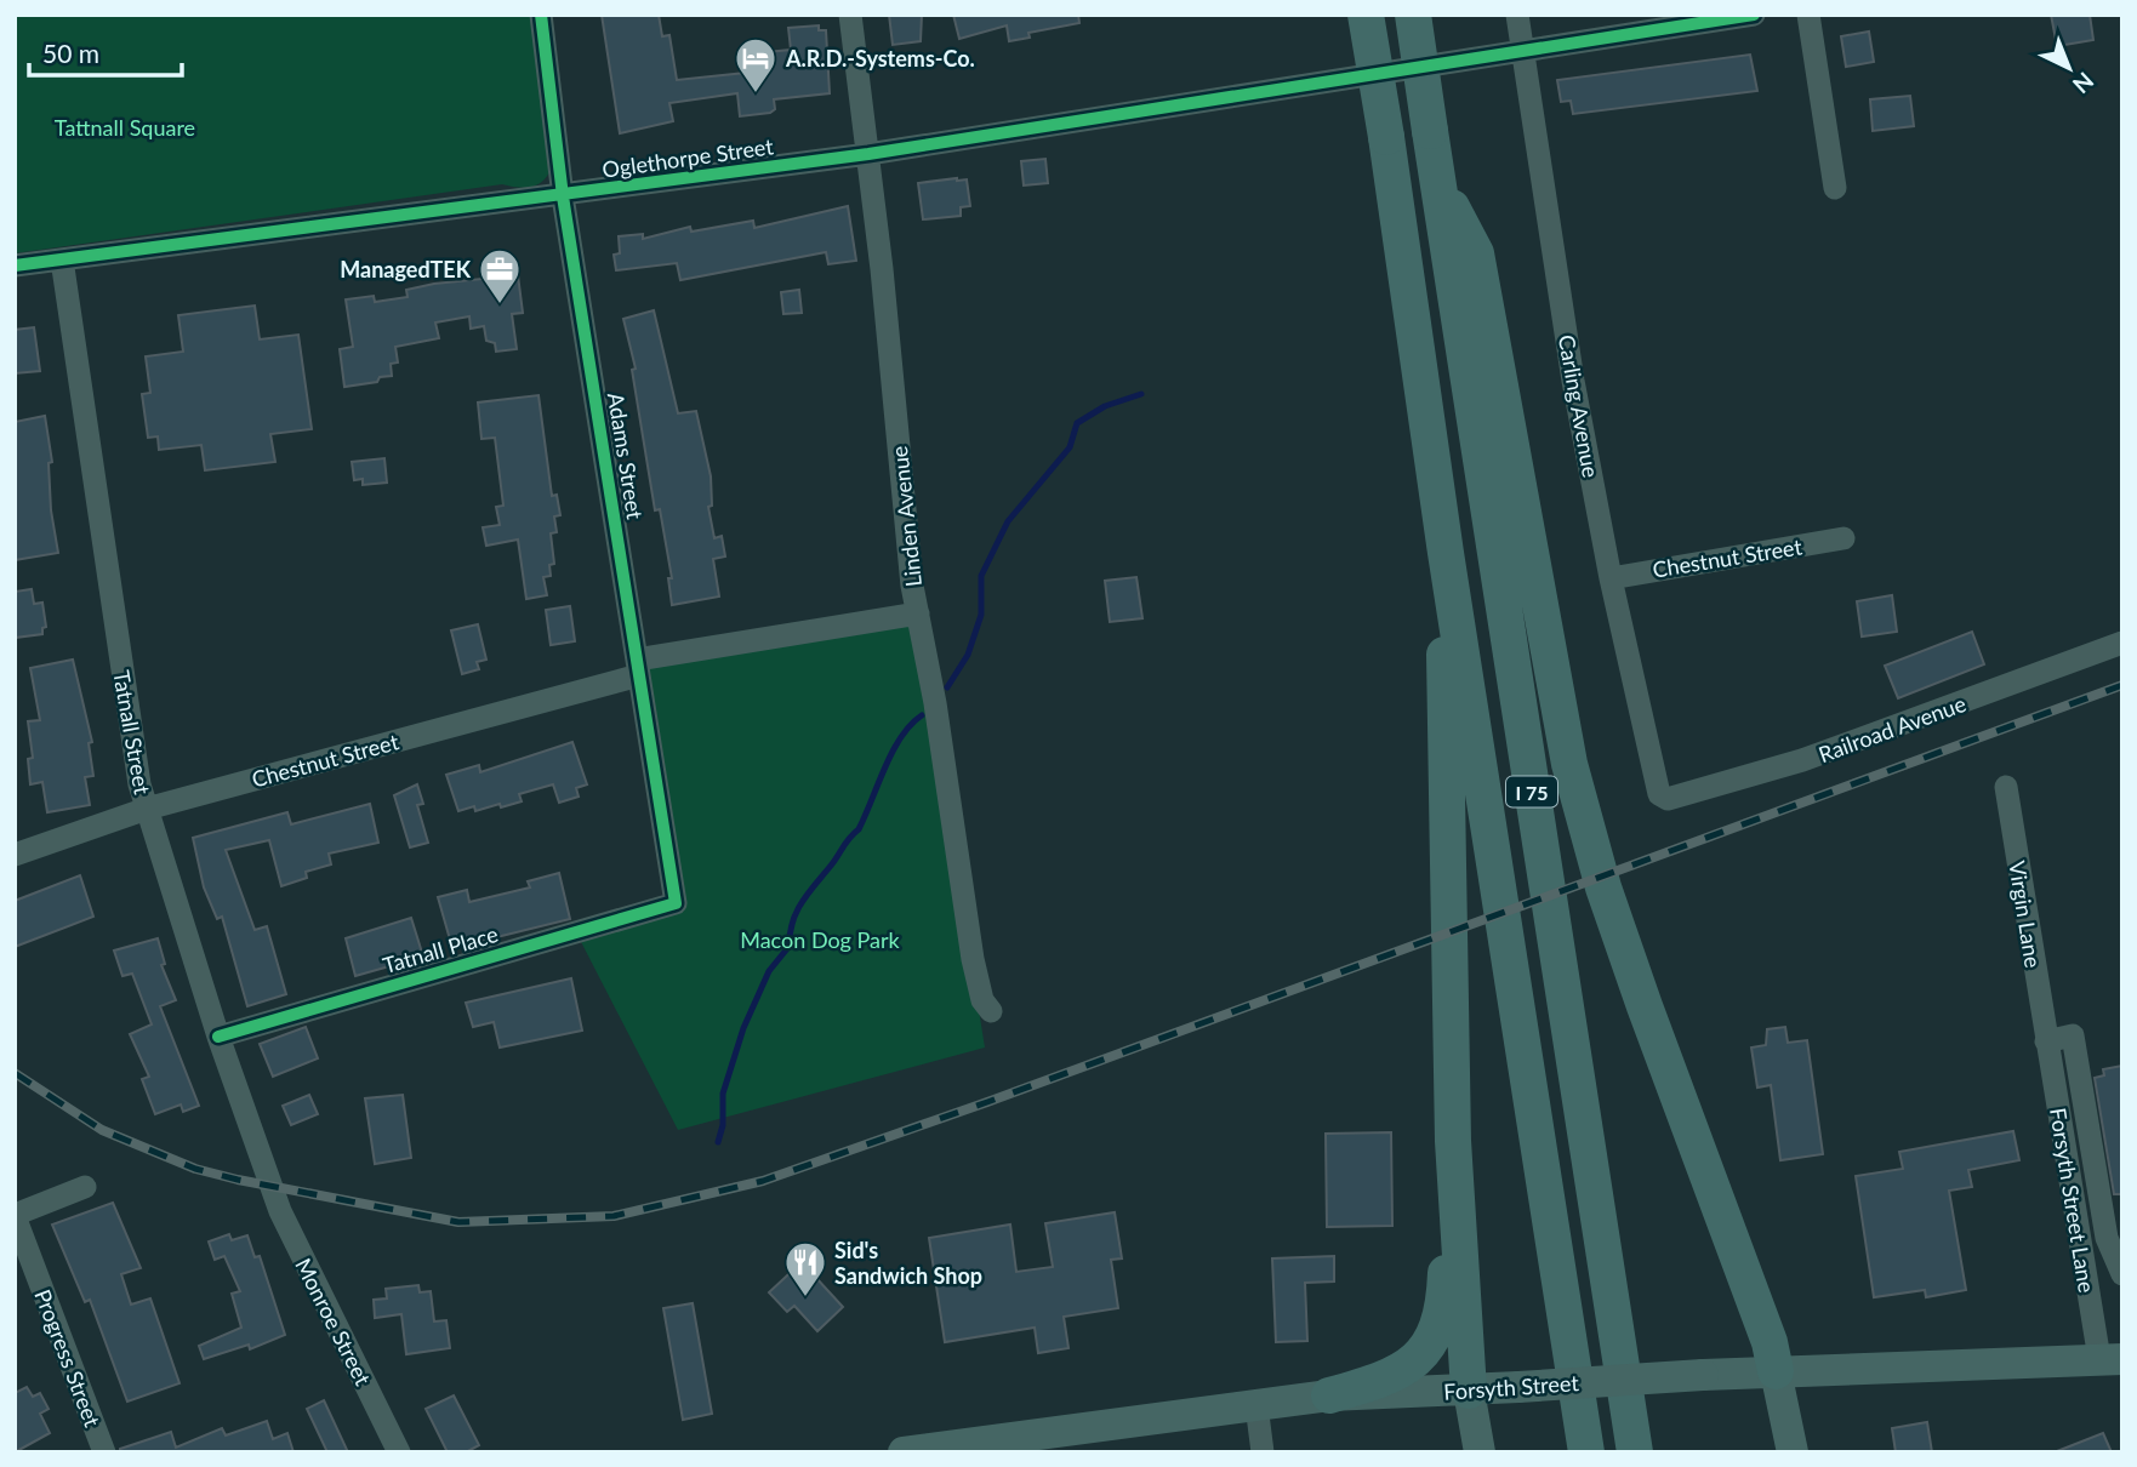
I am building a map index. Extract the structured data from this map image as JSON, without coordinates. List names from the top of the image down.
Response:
{
  "streets": {
    "highway": ["I 75"],
    "main road": ["Forsyth Street"],
    "street": [
      "Oglethorpe Street",
      "Carling Avenue",
      "Adams Street",
      "Linden Avenue",
      "Chestnut Street",
      "Railroad Avenue",
      "Tatnall Street",
      "Virgin Lane",
      "Tatnall Place",
      "Forsyth Street Lane",
      "Monroe Street",
      "Progress Street"
    ]
  },
  "crossings": [
    ["Oglethorpe Street", "Carling Avenue"],
    ["Oglethorpe Street", "Adams Street"],
    ["Oglethorpe Street", "Linden Avenue"],
    ["Oglethorpe Street", "Tatnall Street"],
    ["Carling Avenue", "Chestnut Street"],
    ["Carling Avenue", "Railroad Avenue"],
    ["Adams Street", "Chestnut Street"],
    ["Adams Street", "Tatnall Place"],
    ["Linden Avenue", "Chestnut Street"],
    ["Chestnut Street", "Tatnall Street"],
    ["Tatnall Street", "Tatnall Place"],
    ["Tatnall Street", "Monroe Street"],
    ["Virgin Lane", "Forsyth Street Lane"],
    ["Forsyth Street Lane", "Forsyth Street"]
  ],
  "parks": ["Tattnall Square", "Macon Dog Park"],
  "places": {
    "hotel": ["A.R.D.-Systems-Co."],
    "office": ["ManagedTEK"],
    "restaurant": ["Sid's Sandwich Shop"]
  },
  "scale_bar": "50 m",
  "north": "bottom right"
}
